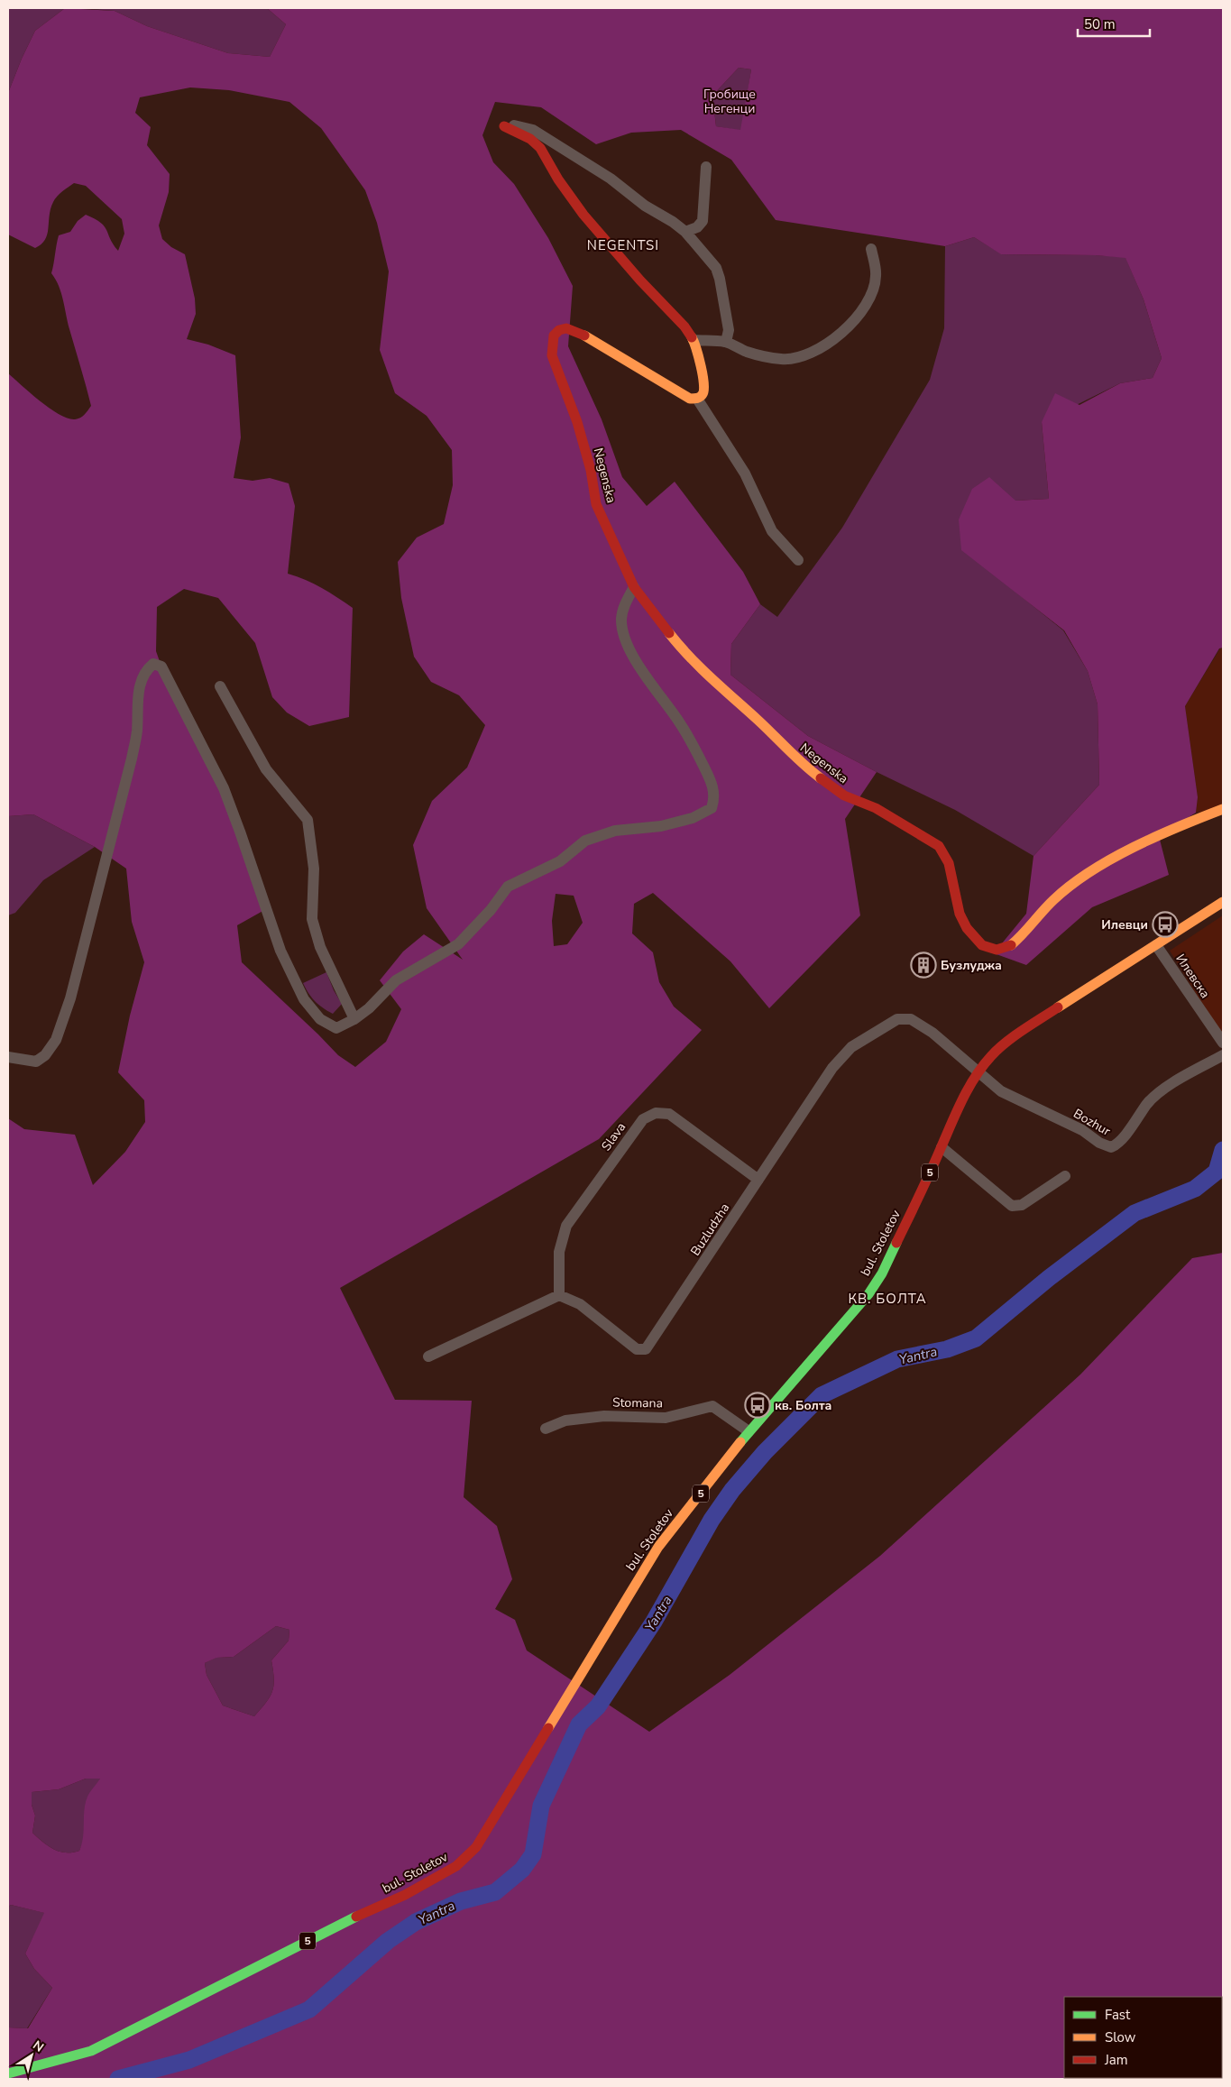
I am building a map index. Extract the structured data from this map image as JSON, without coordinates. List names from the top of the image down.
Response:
{
  "streets": {
    "main road": ["Negenska", "5", "bul. Stoletov"],
    "street": [
      "Илевска",
      "Bozhur",
      "Slava",
      "Buzludzha",
      "Stomana"
    ]
  },
  "crossings": [
    ["Илевска", "bul. Stoletov"],
    ["Bozhur", "Buzludzha"],
    ["Bozhur", "bul. Stoletov"],
    ["Slava", "Buzludzha"],
    ["Buzludzha", "bul. Stoletov"],
    ["bul. Stoletov", "Stomana"]
  ],
  "districts": ["NEGENTSI", "КВ. БОЛТА"],
  "water": ["Yantra"],
  "parks": ["Гробище Негенци"],
  "places": {
    "bus stop": ["Илевци", "кв. Болта"],
    "building": ["Бузлуджа"]
  },
  "legend": ["Fast", "Slow", "Jam"],
  "scale_bar": "50 m",
  "north": "top right"
}
